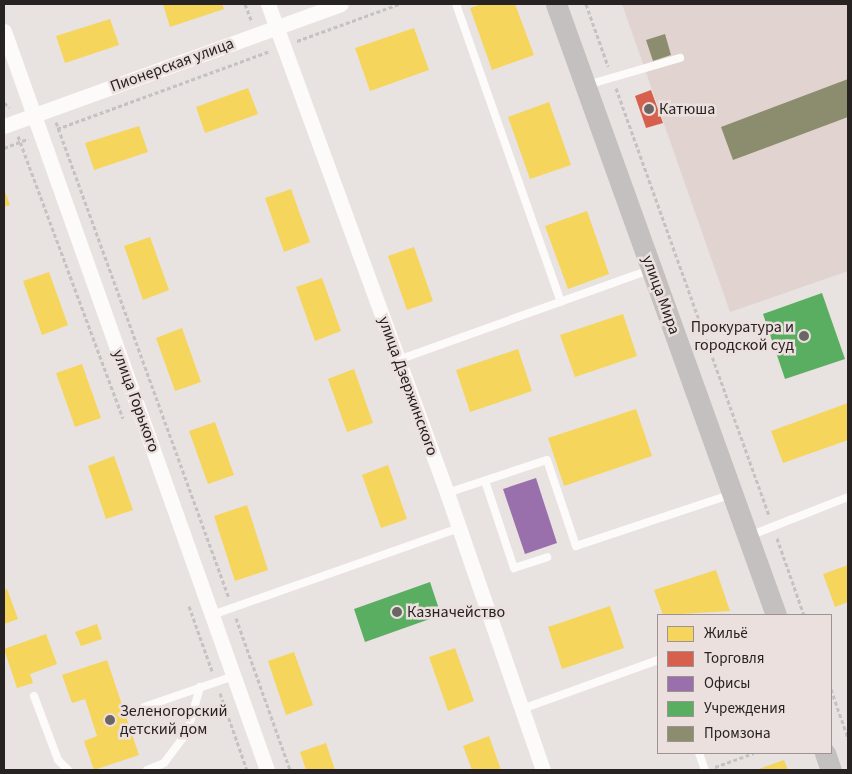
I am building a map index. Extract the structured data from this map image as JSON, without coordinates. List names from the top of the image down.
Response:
{
  "streets": {
    "street": [
      "Пионерская улица",
      "улица Мира",
      "улица Дзержинского",
      "улица Горького"
    ]
  },
  "crossings": [
    ["Пионерская улица", "улица Дзержинского"],
    ["Пионерская улица", "улица Горького"]
  ],
  "places": [
    "Катюша",
    "Прокуратура и городской суд",
    "Казначейство",
    "Зеленогорский детский дом"
  ],
  "legend": [
    "Жильё",
    "Торговля",
    "Офисы",
    "Учреждения",
    "Промзона"
  ]
}
